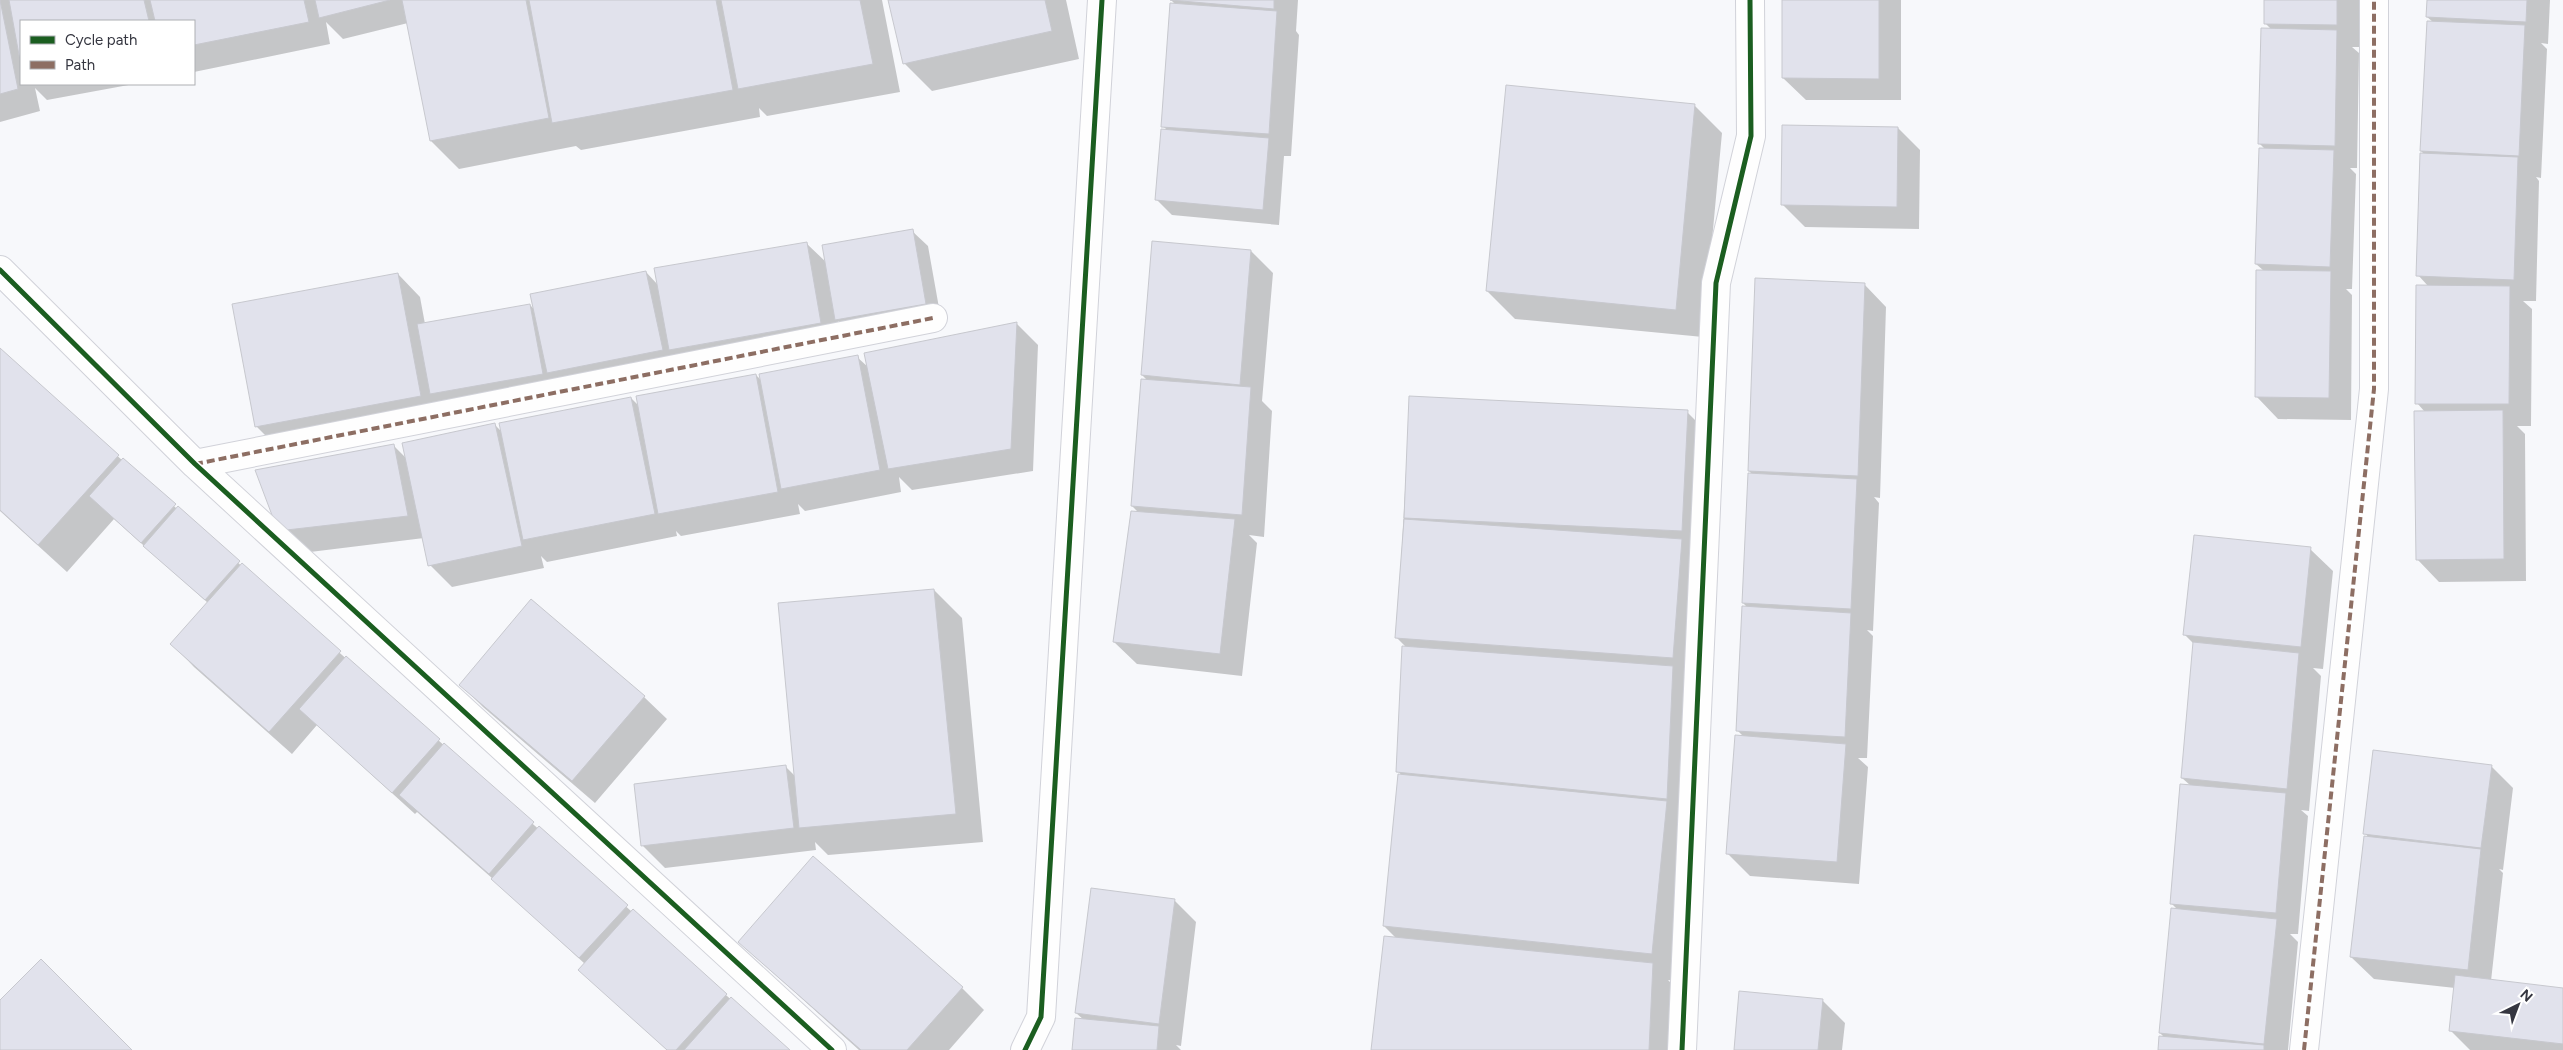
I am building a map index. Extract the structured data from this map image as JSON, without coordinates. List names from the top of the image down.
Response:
{
  "legend": ["Cycle path", "Path"],
  "north": "top right"
}
